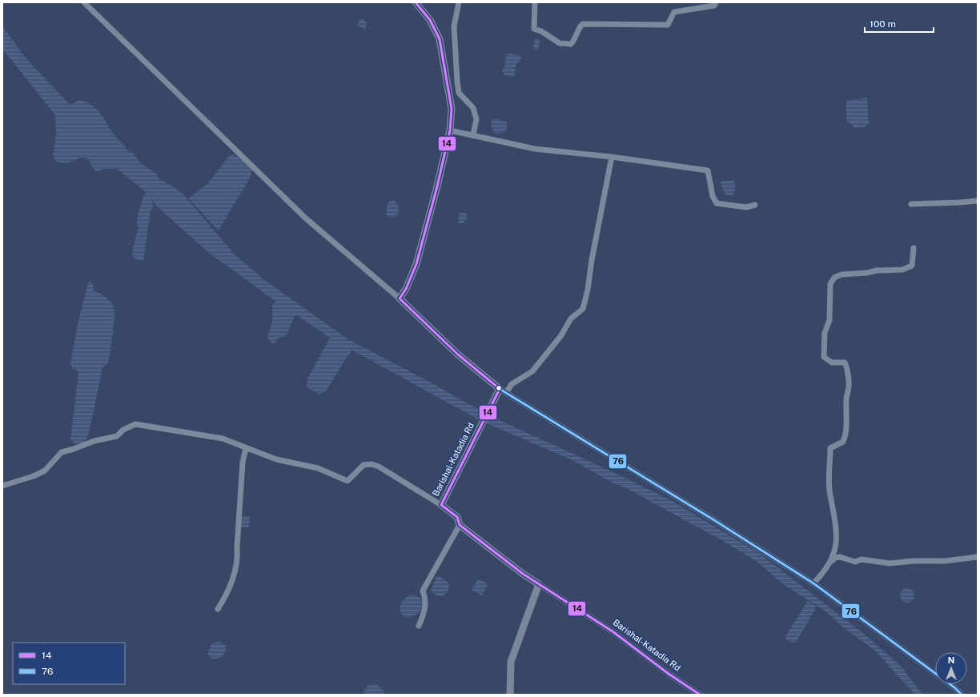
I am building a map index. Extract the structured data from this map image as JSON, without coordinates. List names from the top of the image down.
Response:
{
  "streets": {
    "main road": ["Barishal-Katadia Rd"]
  },
  "lines": ["transit line 14", "transit line 76"],
  "legend": ["14", "76"],
  "scale_bar": "100 m",
  "north": "top"
}
